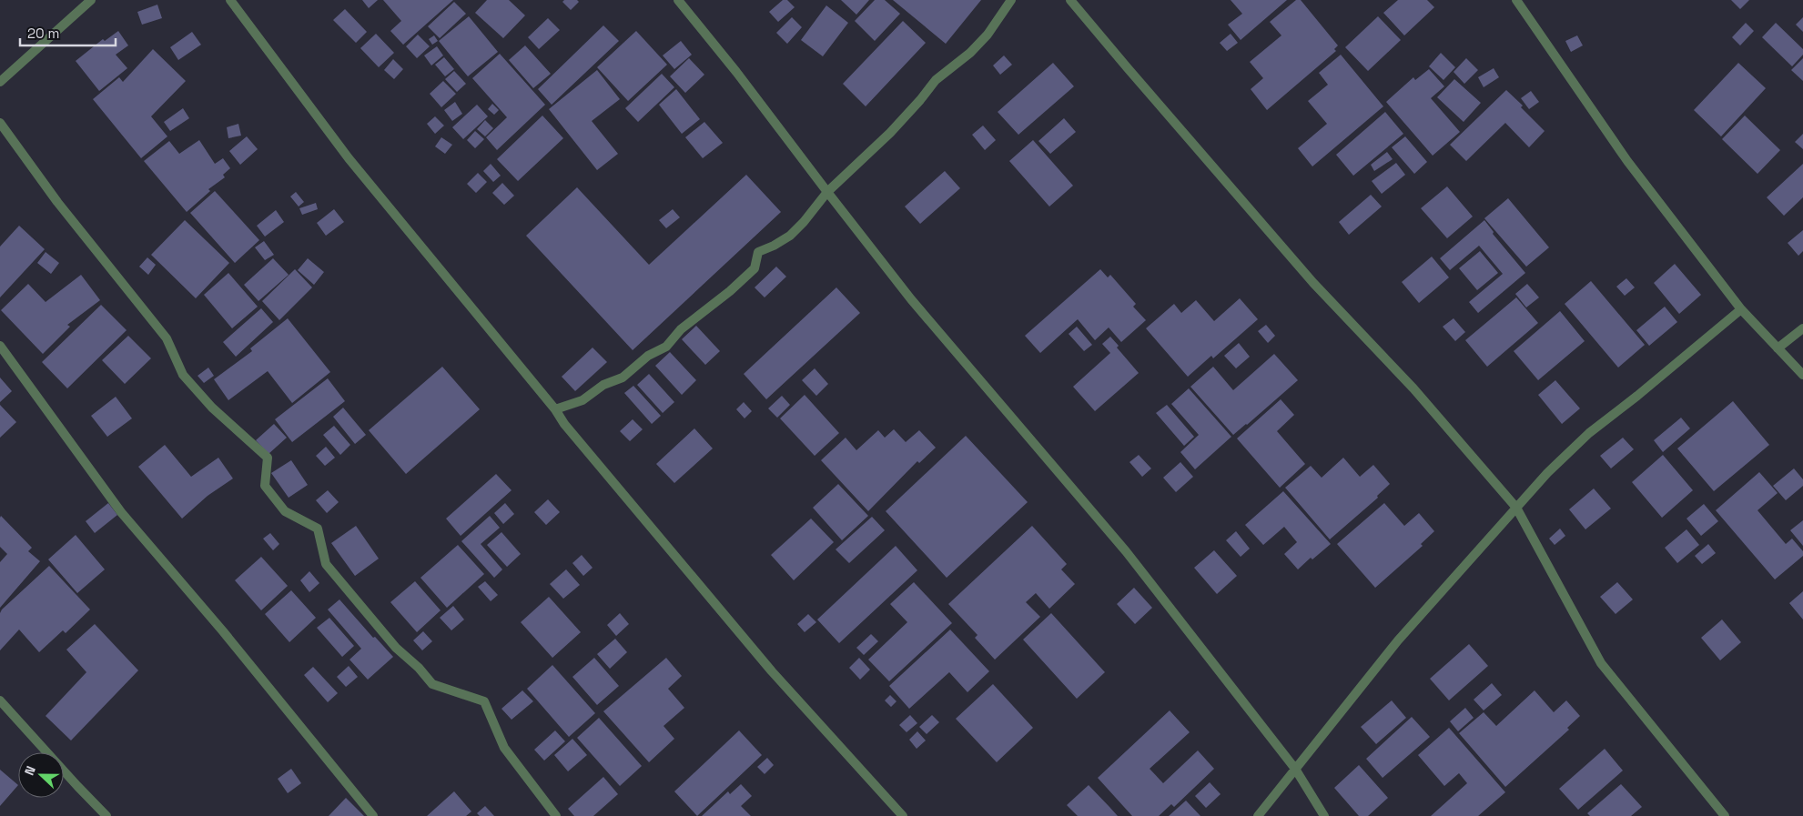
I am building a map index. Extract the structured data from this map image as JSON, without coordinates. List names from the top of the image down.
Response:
{
  "scale_bar": "20 m",
  "north": "left"
}
